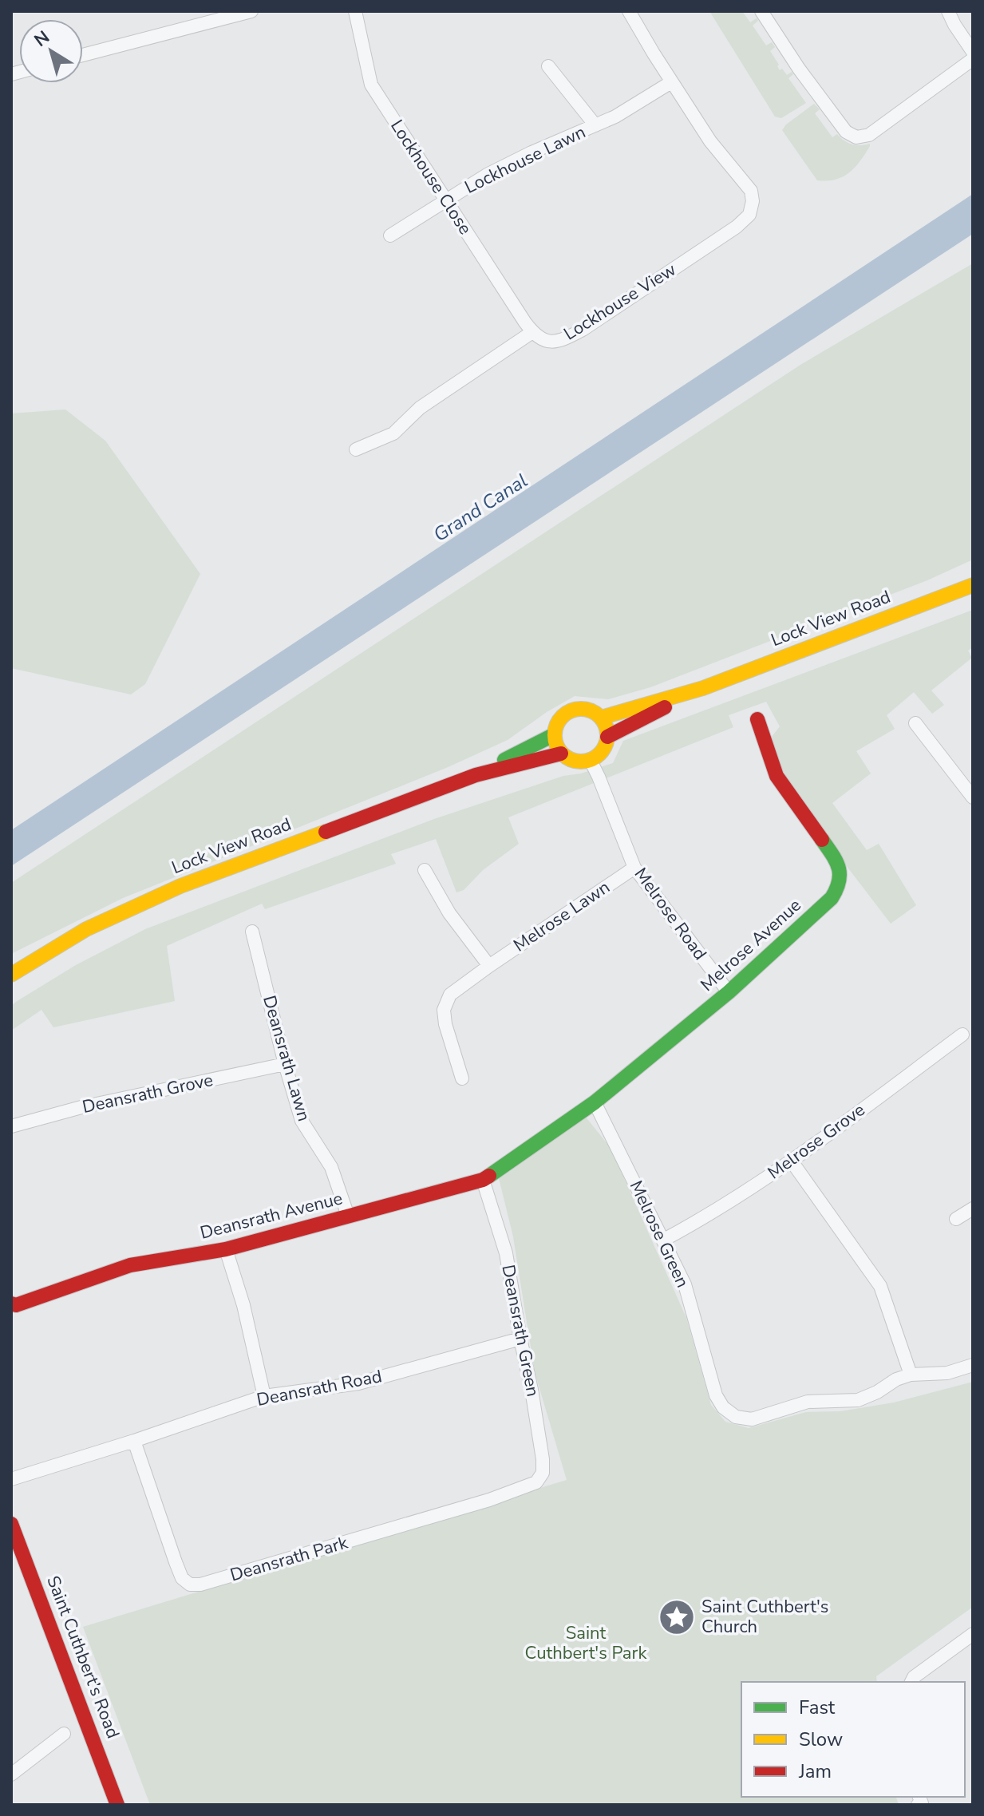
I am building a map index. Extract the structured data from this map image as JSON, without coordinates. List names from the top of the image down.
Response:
{
  "streets": {
    "street": [
      "Lockhouse Lawn",
      "Lockhouse Close",
      "Lockhouse View",
      "Lock View Road",
      "Melrose Road",
      "Melrose Lawn",
      "Melrose Avenue",
      "Deansrath Lawn",
      "Deansrath Grove",
      "Melrose Grove",
      "Deansrath Avenue",
      "Melrose Green",
      "Deansrath Green",
      "Deansrath Road",
      "Deansrath Park",
      "Saint Cuthbert’s Road"
    ]
  },
  "crossings": [
    ["Lockhouse Lawn", "Lockhouse Close"],
    ["Lockhouse Lawn", "Lockhouse View"],
    ["Lockhouse Close", "Lockhouse View"],
    ["Lock View Road", "Melrose Road"],
    ["Melrose Road", "Melrose Lawn"],
    ["Melrose Road", "Melrose Avenue"],
    ["Melrose Avenue", "Deansrath Avenue"],
    ["Melrose Avenue", "Melrose Green"],
    ["Deansrath Lawn", "Deansrath Grove"],
    ["Deansrath Lawn", "Deansrath Avenue"],
    ["Melrose Grove", "Melrose Green"],
    ["Deansrath Avenue", "Deansrath Green"],
    ["Deansrath Green", "Deansrath Road"],
    ["Deansrath Green", "Deansrath Park"],
    ["Deansrath Road", "Deansrath Park"]
  ],
  "water": ["Grand Canal"],
  "parks": ["Saint Cuthbert's Park"],
  "places": {
    "place": ["Saint Cuthbert's Church"]
  },
  "legend": ["Fast", "Slow", "Jam"],
  "north": "top left"
}
